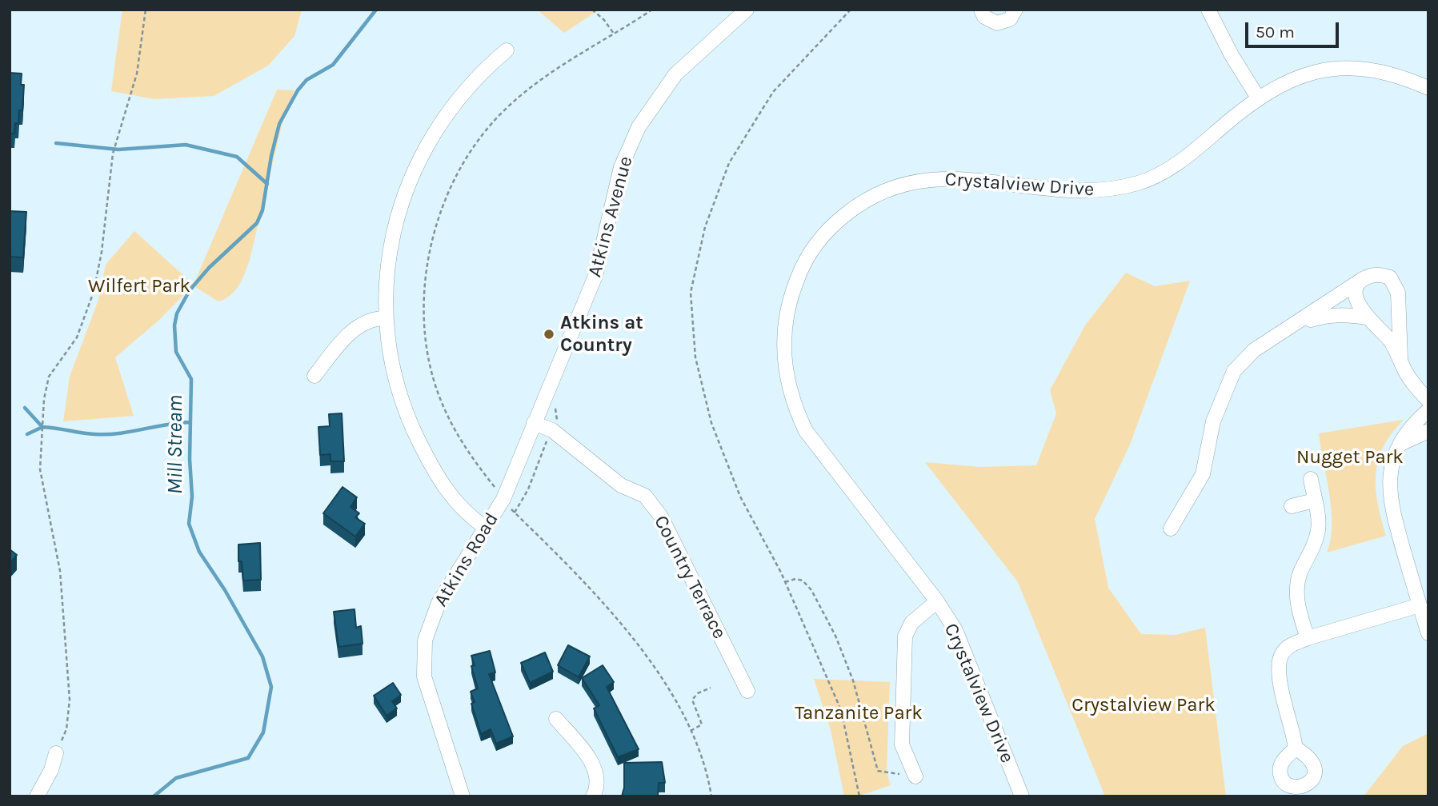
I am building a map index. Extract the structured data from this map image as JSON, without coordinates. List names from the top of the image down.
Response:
{
  "streets": {
    "street": [
      "Crystalview Drive",
      "Atkins Avenue",
      "Atkins Road",
      "Country Terrace"
    ]
  },
  "crossings": [
    ["Atkins Avenue", "Atkins Road"],
    ["Atkins Avenue", "Country Terrace"],
    ["Atkins Road", "Country Terrace"]
  ],
  "water": ["Mill Stream"],
  "parks": [
    "Wilfert Park",
    "Nugget Park",
    "Crystalview Park",
    "Tanzanite Park"
  ],
  "places": ["Atkins at Country"],
  "scale_bar": "50 m"
}
